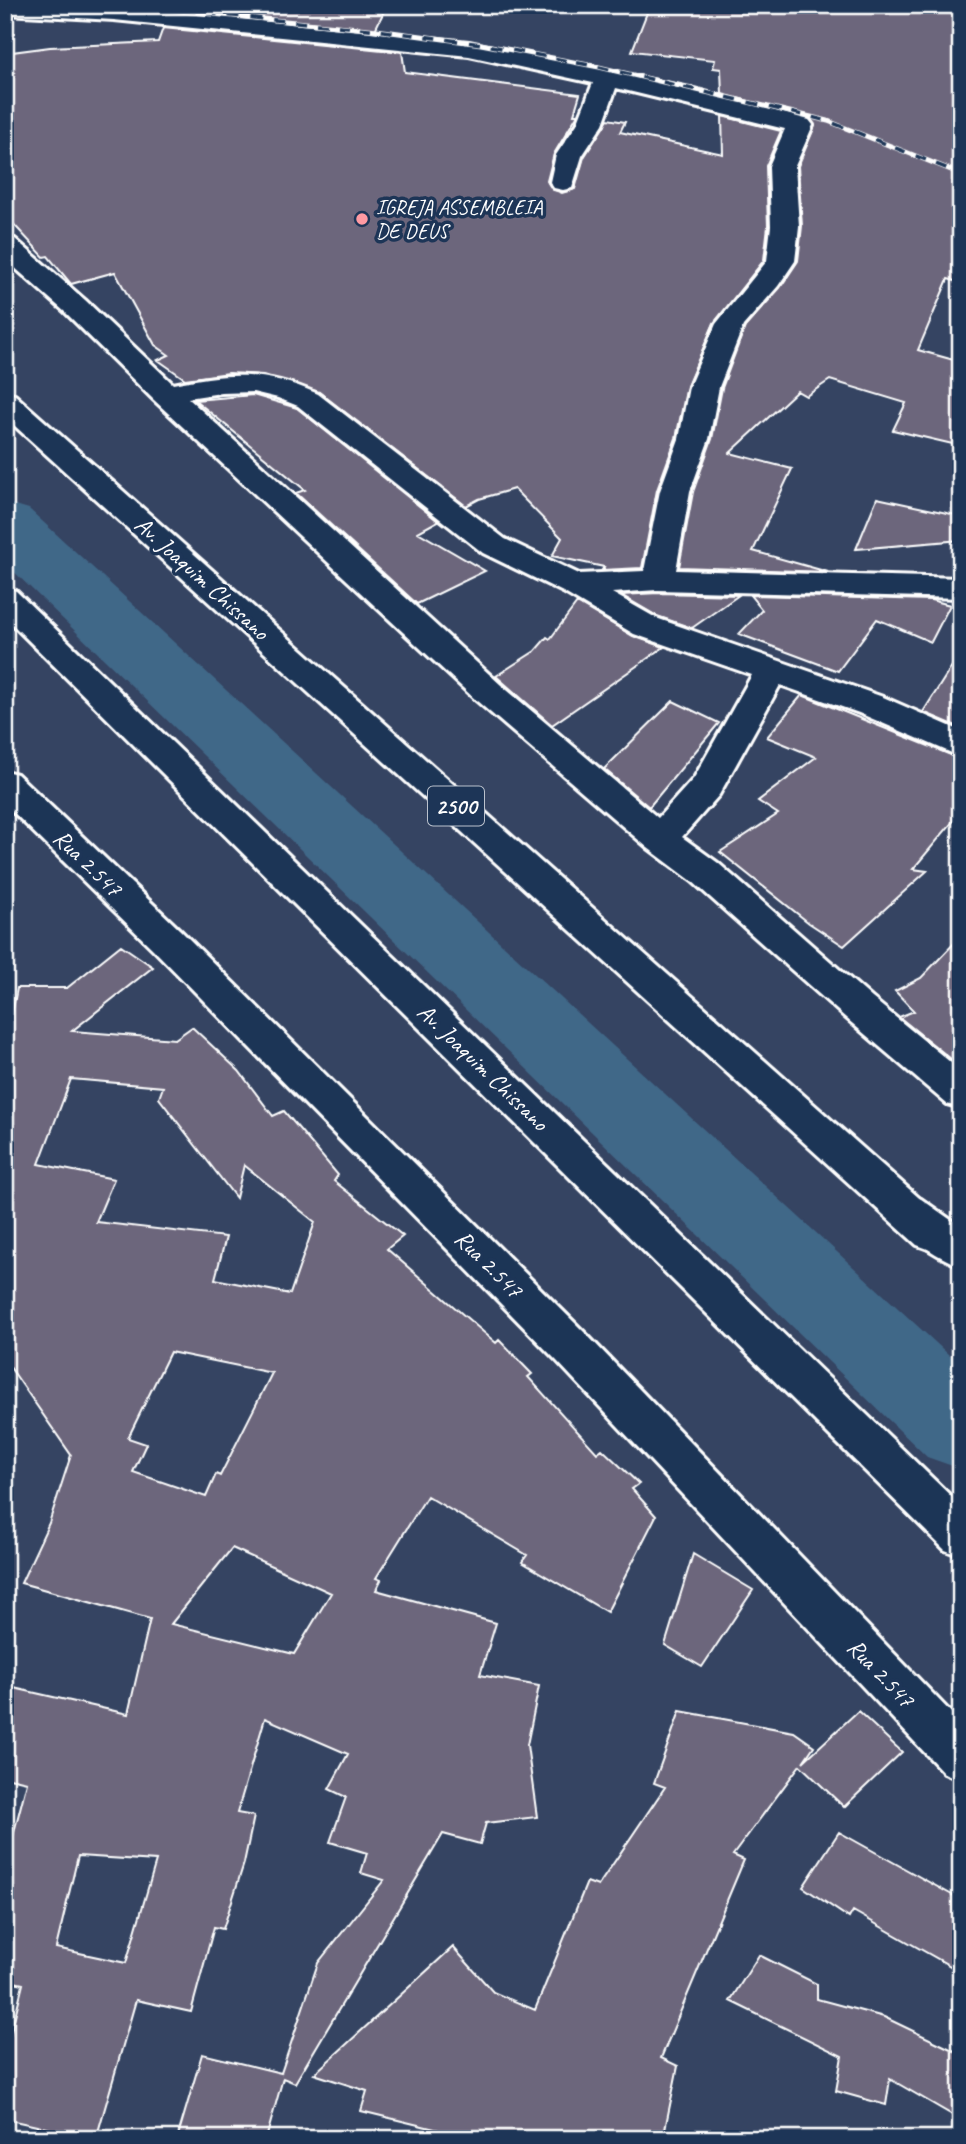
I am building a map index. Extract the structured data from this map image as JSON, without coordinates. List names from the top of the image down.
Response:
{
  "streets": {
    "main road": ["Av. Joaquim Chissano", "2500", "Rua 2.547"]
  },
  "places": ["IGREJA ASSEMBLEIA DE DEUS"]
}
